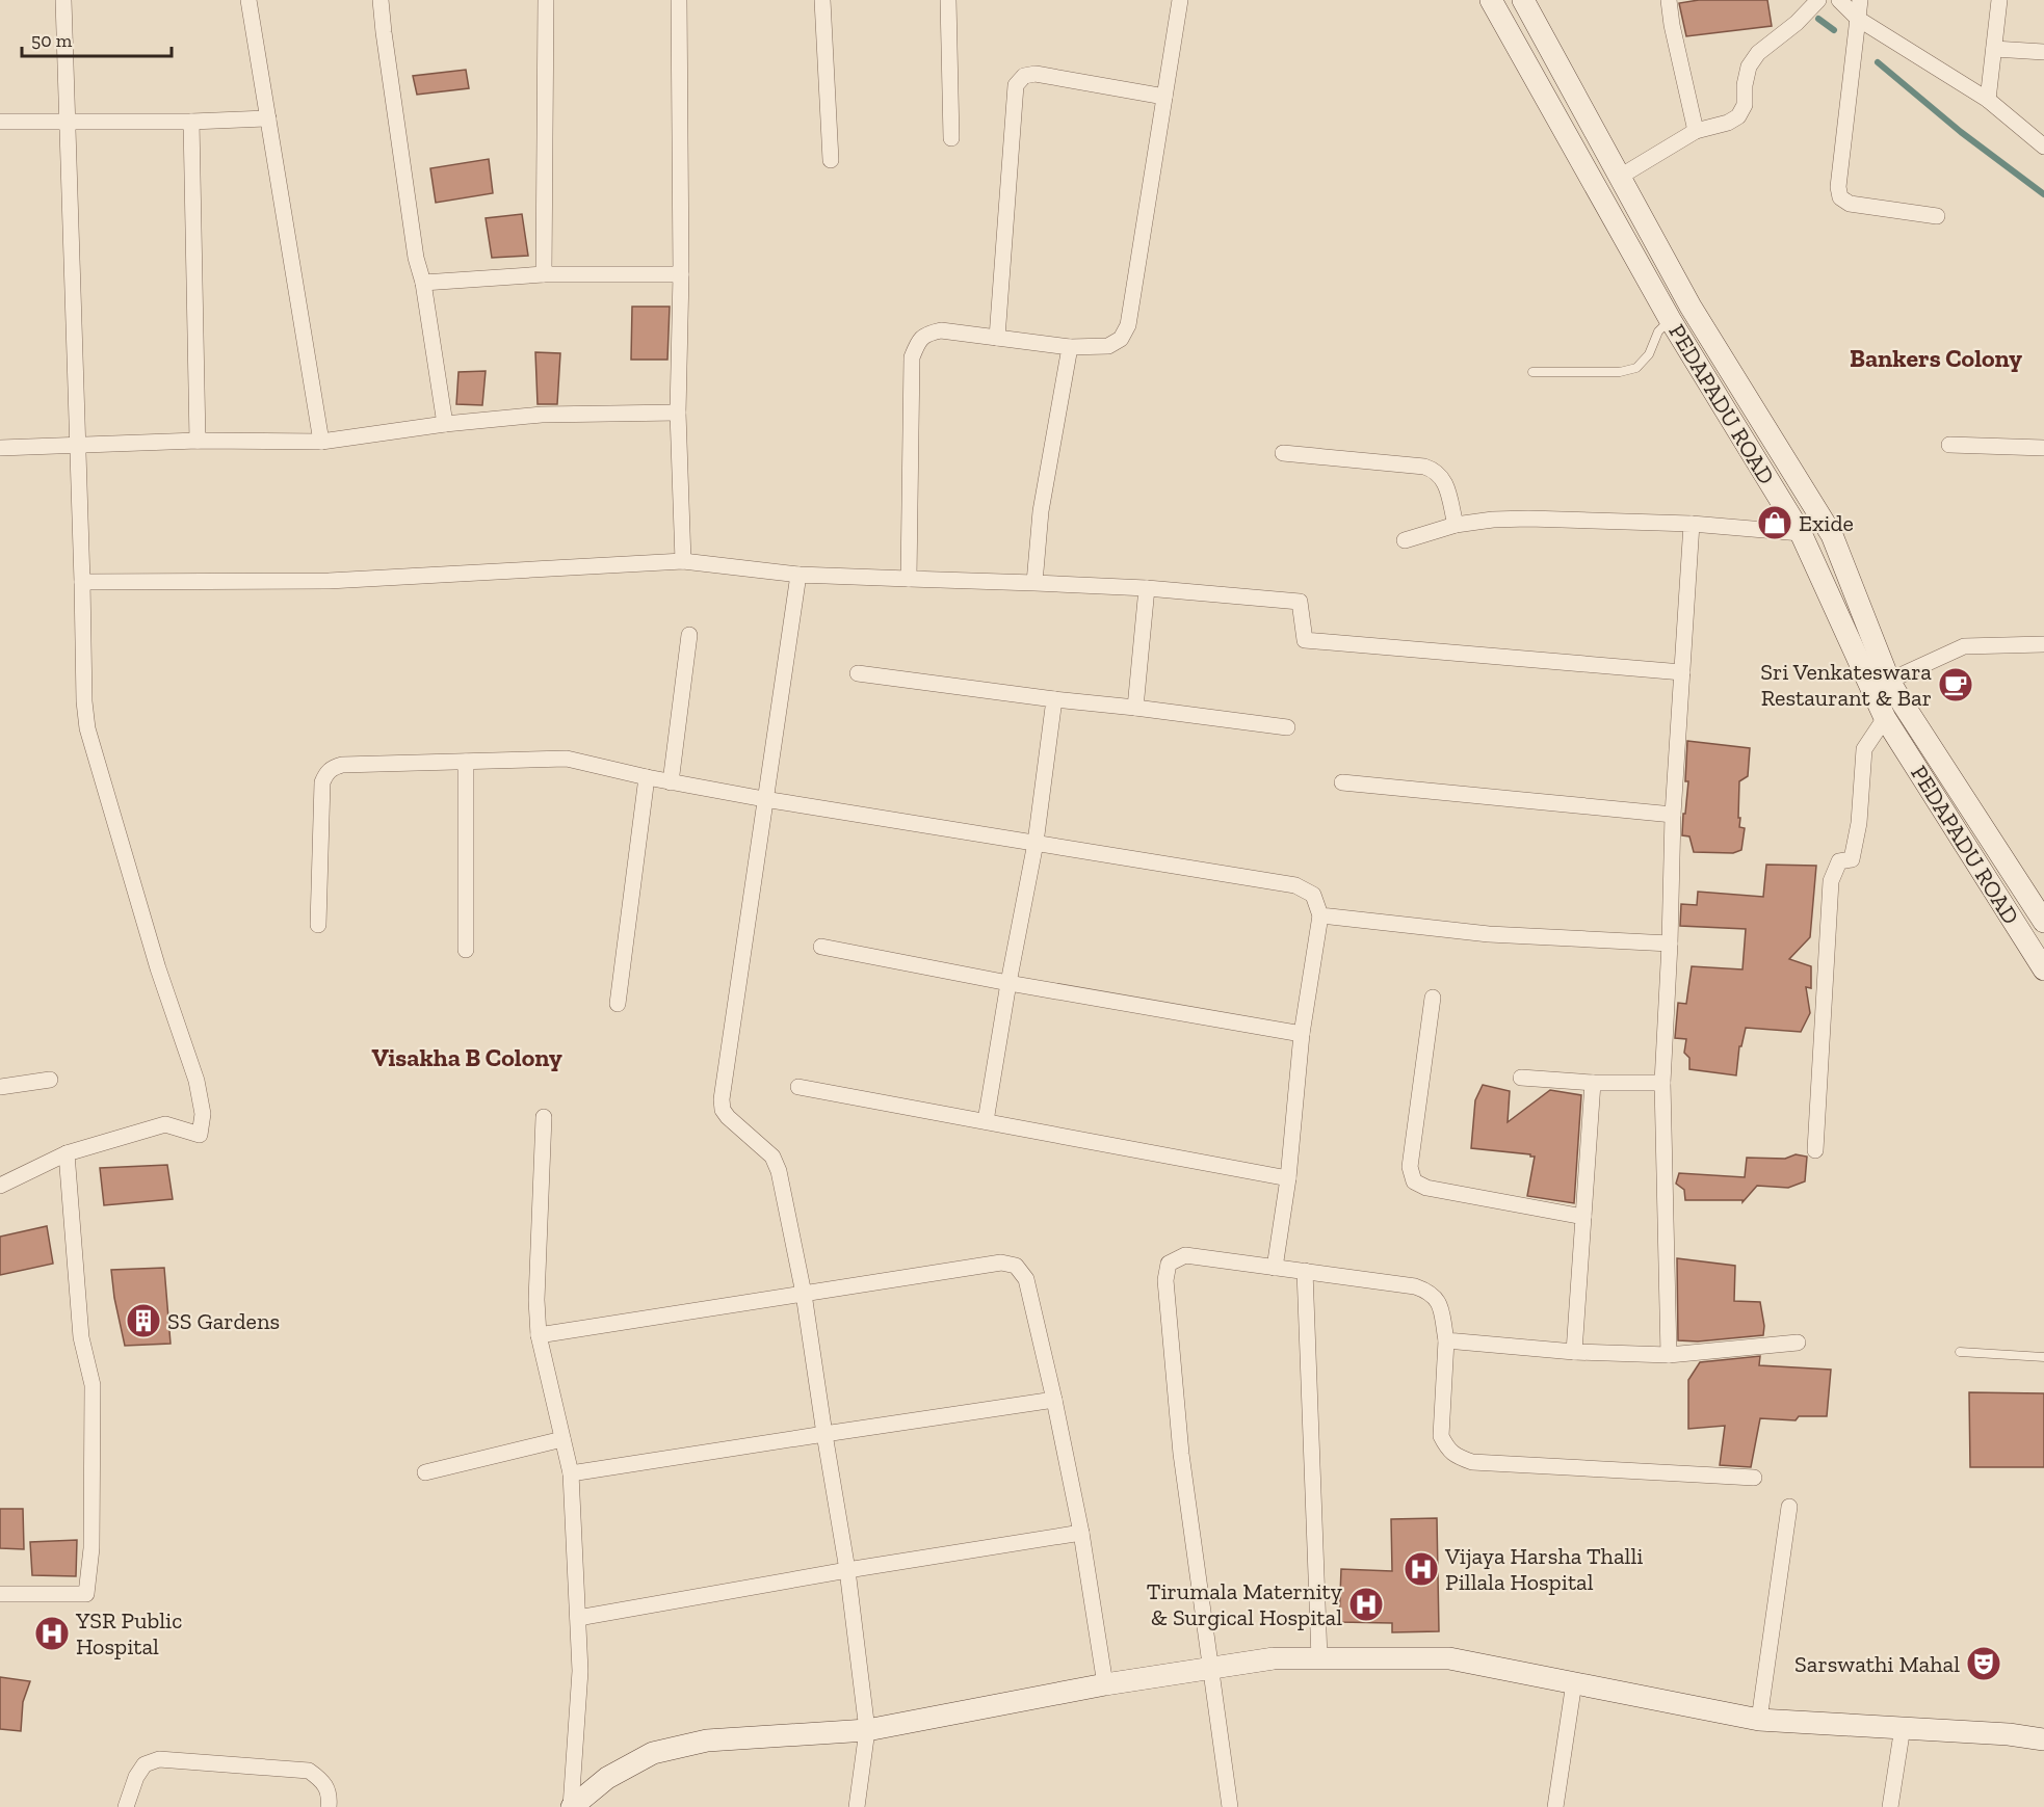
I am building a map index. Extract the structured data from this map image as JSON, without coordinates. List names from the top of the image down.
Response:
{
  "streets": {
    "main road": ["PEDAPADU ROAD"]
  },
  "districts": ["Bankers Colony", "Visakha B Colony"],
  "places": {
    "shop": ["Exide"],
    "cafe": ["Sri Venkateswara Restaurant & Bar"],
    "building": ["SS Gardens"],
    "hospital": ["Vijaya Harsha Thalli Pillala Hospital", "Tirumala Maternity & Surgical Hospital", "YSR Public Hospital"],
    "theatre": ["Sarswathi Mahal"]
  },
  "scale_bar": "50 m"
}
